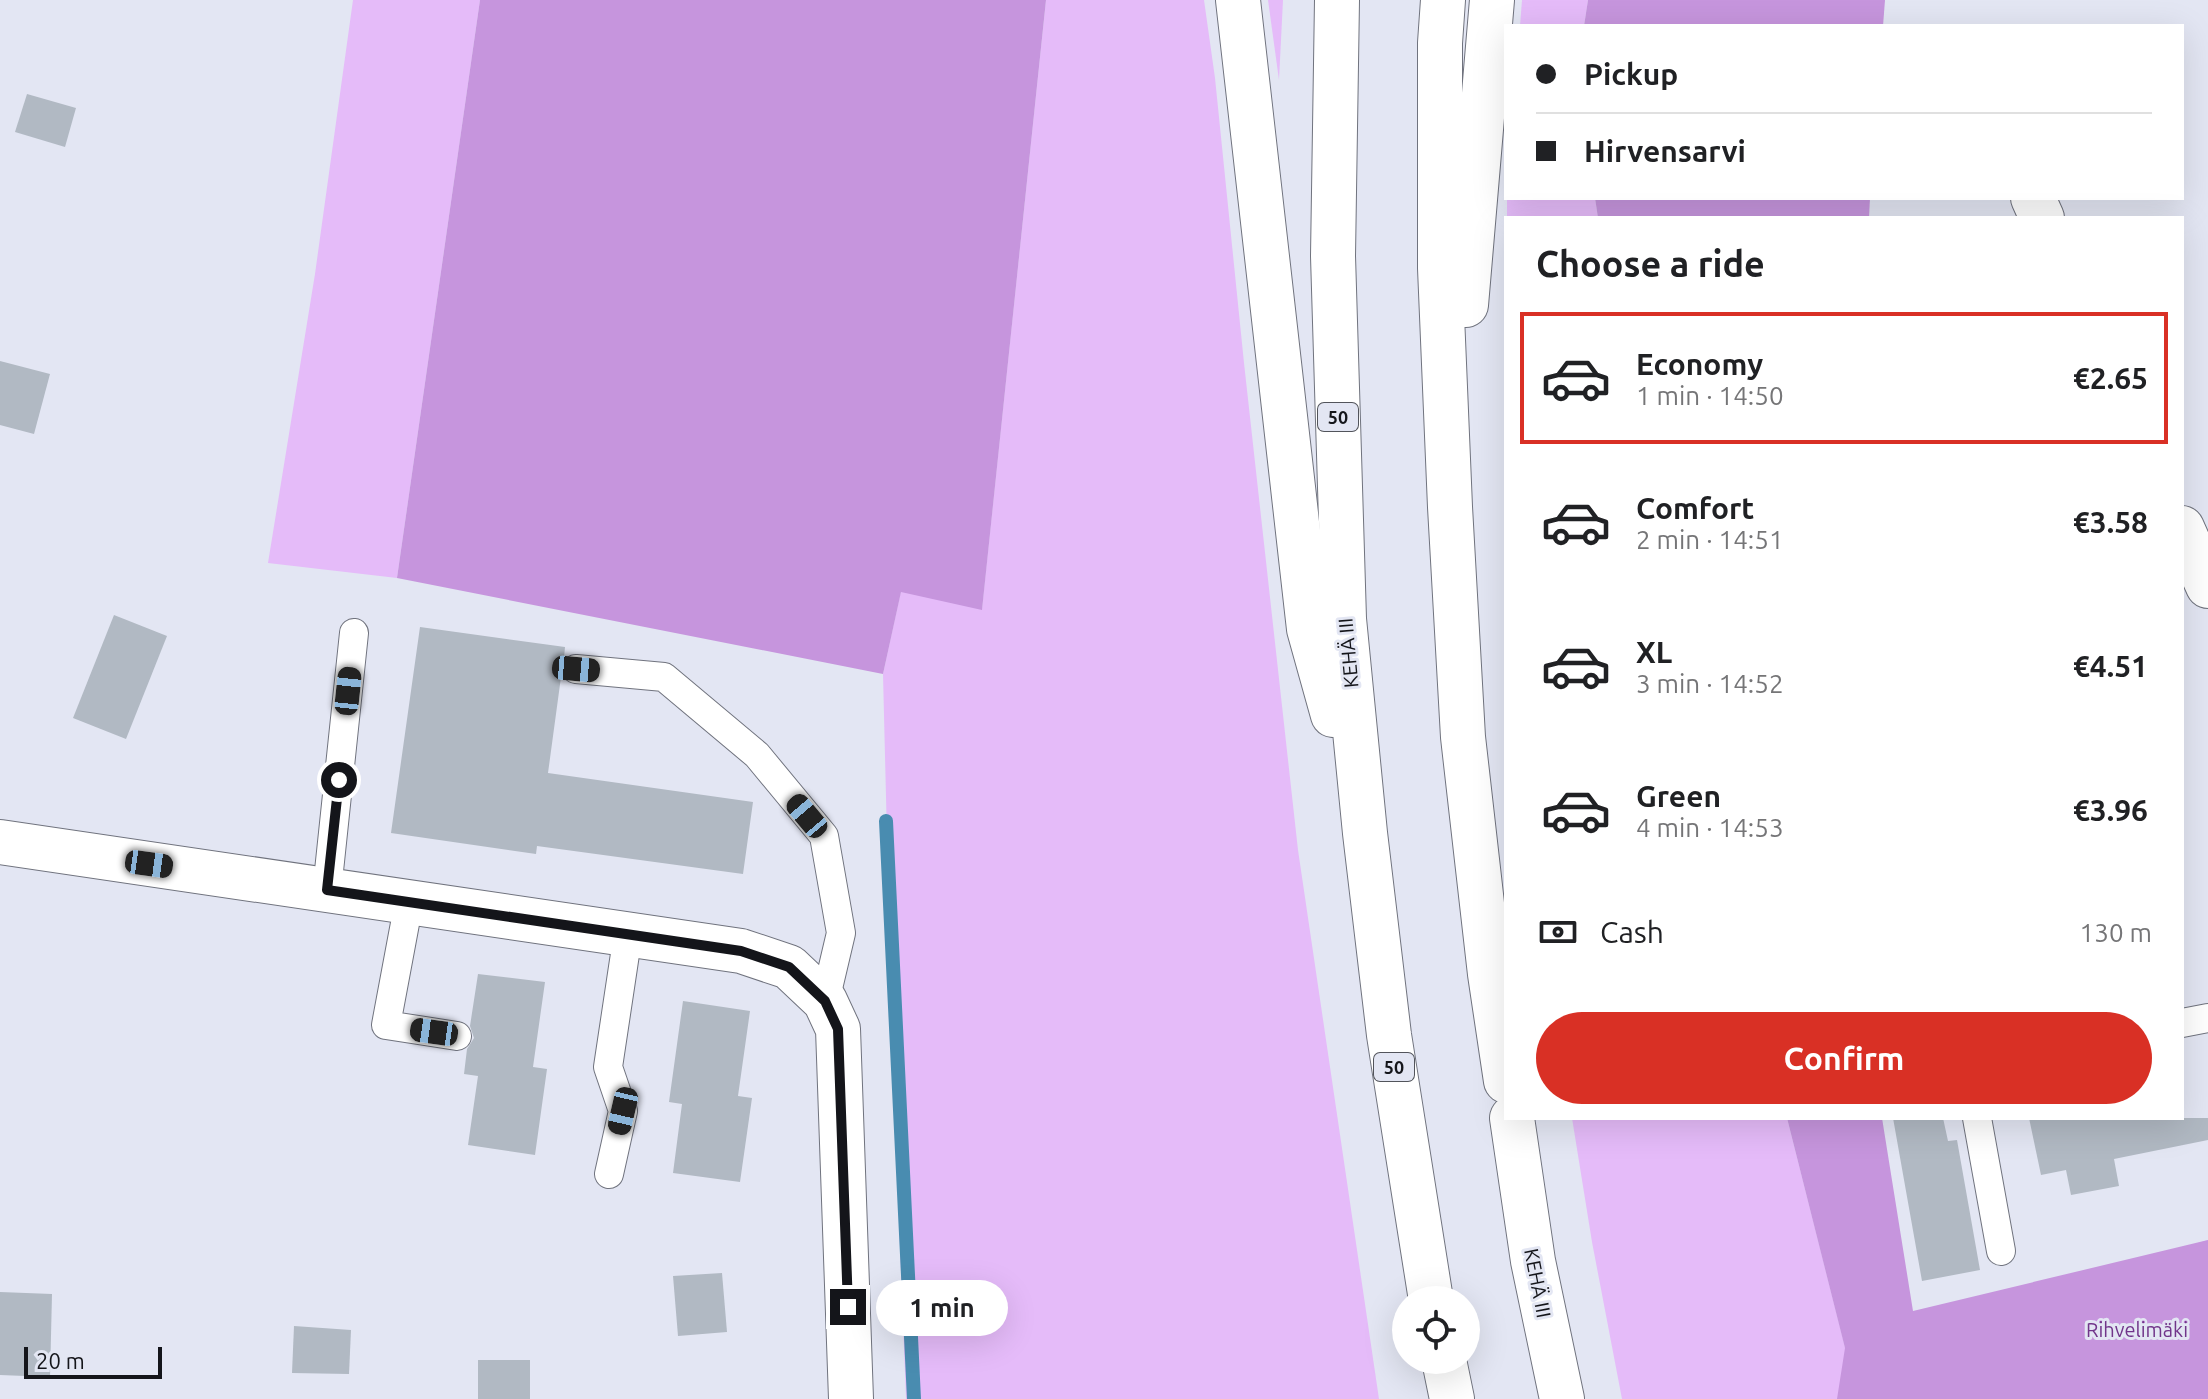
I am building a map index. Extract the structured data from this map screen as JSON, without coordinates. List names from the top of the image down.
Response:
{
  "streets": {
    "main road": ["50", "KEHÄ III"]
  },
  "parks": ["Rihvelimäki"],
  "scale_bar": "20 m",
  "page": {
    "banner": ["Pickup", "Hirvensarvi"],
    "heading": "Choose a ride",
    "list": [
      {
        "name": "Economy",
        "note": "1 min · 14:50",
        "value": "€2.65"
      },
      {
        "name": "Comfort",
        "note": "2 min · 14:51",
        "value": "€3.58"
      },
      {
        "name": "XL",
        "note": "3 min · 14:52",
        "value": "€4.51"
      },
      {
        "name": "Green",
        "note": "4 min · 14:53",
        "value": "€3.96"
      }
    ],
    "pay": ["Cash", "130 m"],
    "buttons": "Confirm",
    "bubble": "1 min",
    "scale": "20 m"
  }
}
